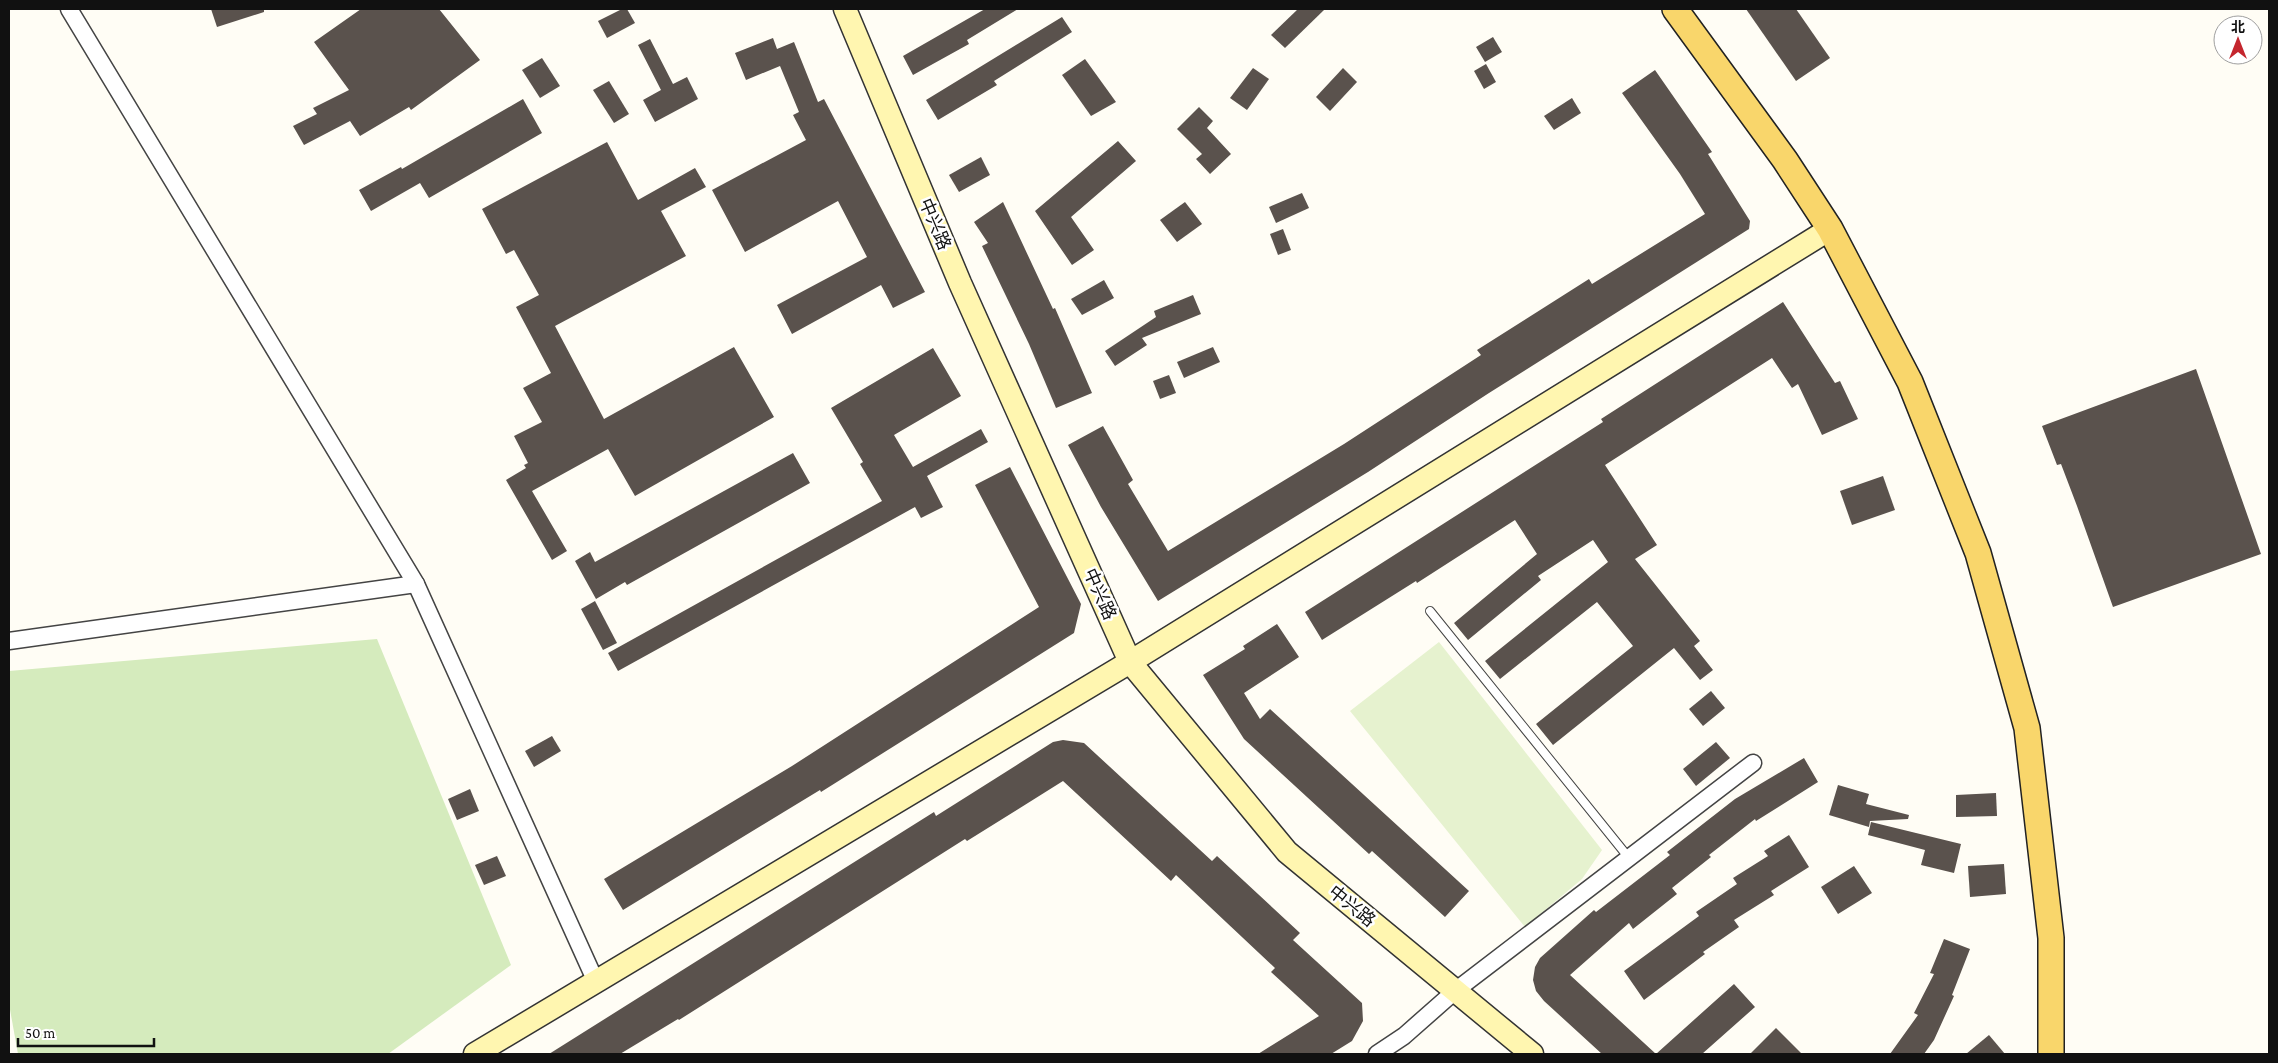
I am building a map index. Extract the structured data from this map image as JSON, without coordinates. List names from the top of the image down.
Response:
{
  "streets": {
    "main road": ["中兴路"]
  },
  "scale_bar": "50 m",
  "north": "top"
}
